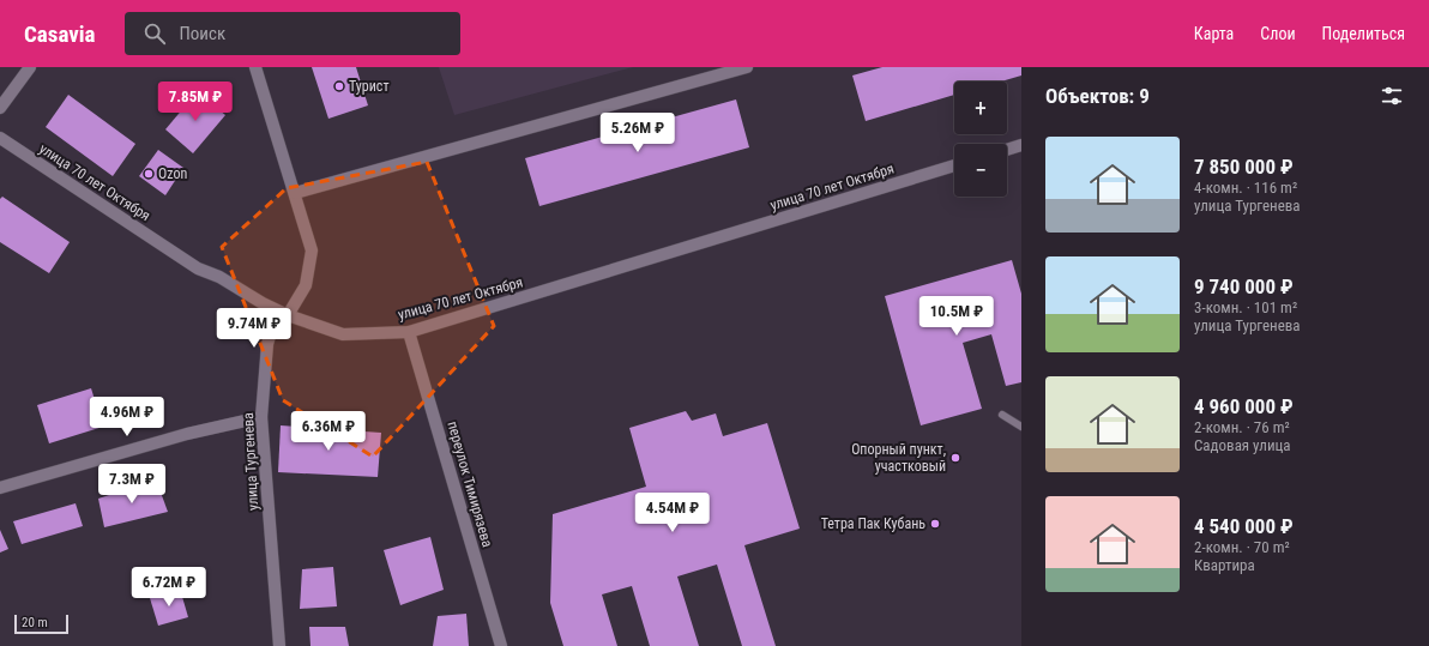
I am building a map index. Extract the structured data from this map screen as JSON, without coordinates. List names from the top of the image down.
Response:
{
  "streets": {
    "street": ["улица 70 лет Октября", "улица Тургенева", "переулок Тимирязева"]
  },
  "crossings": [
    ["улица 70 лет Октября", "улица Тургенева"],
    ["улица 70 лет Октября", "переулок Тимирязева"]
  ],
  "places": [
    "Турист",
    "Ozon",
    "Опорный пункт, участковый",
    "Тетра Пак Кубань"
  ],
  "scale_bar": "20 m",
  "page": {
    "header": "Casavia",
    "search": "Поиск",
    "nav": ["Карта", "Слои", "Поделиться"],
    "heading": "Объектов: 9",
    "map_buttons": ["+", "−"],
    "price": [
      "7.85M ₽",
      "5.26M ₽",
      "10.5M ₽",
      "9.74M ₽",
      "4.96M ₽",
      "6.36M ₽",
      "7.3M ₽",
      "4.54M ₽",
      "6.72M ₽"
    ],
    "list": [
      {
        "name": "7 850 000 ₽",
        "note": "4-комн. · 116 m² · улица Тургенева"
      },
      {
        "name": "9 740 000 ₽",
        "note": "3-комн. · 101 m² · улица Тургенева"
      },
      {
        "name": "4 960 000 ₽",
        "note": "2-комн. · 76 m² · Садовая улица"
      },
      {
        "name": "4 540 000 ₽",
        "note": "2-комн. · 70 m² · Квартира"
      }
    ],
    "scale": "20 m"
  }
}
